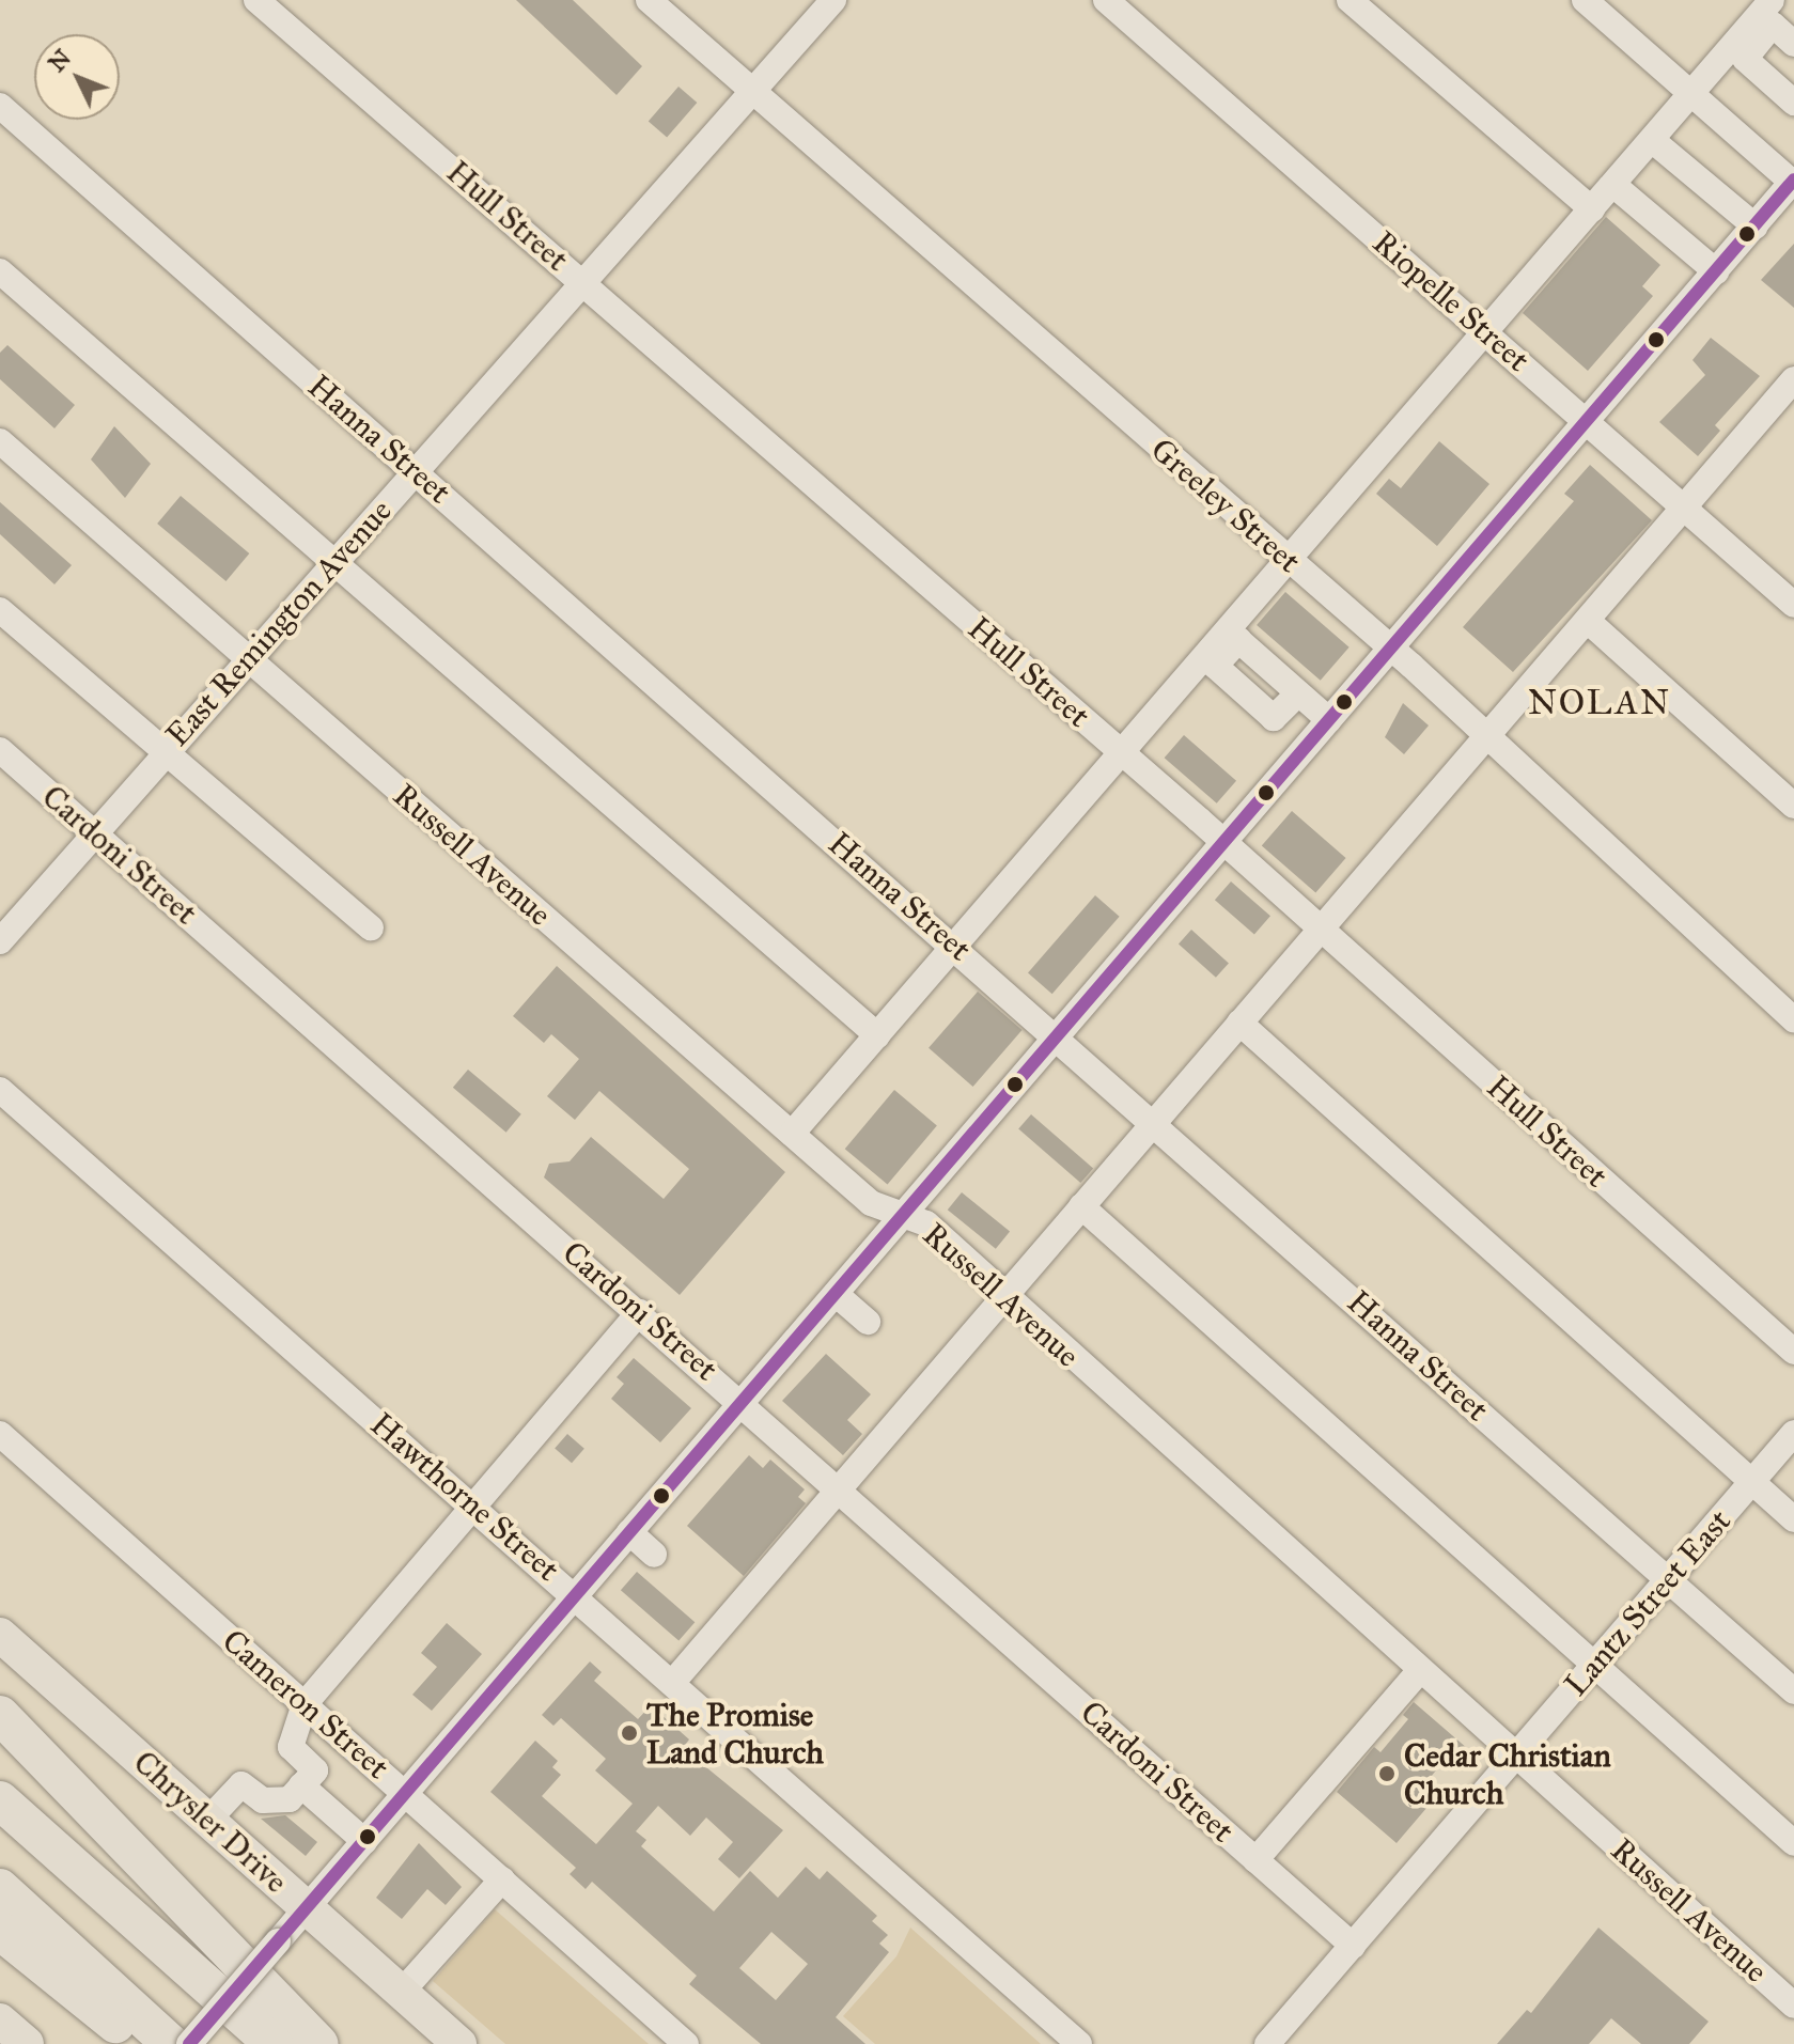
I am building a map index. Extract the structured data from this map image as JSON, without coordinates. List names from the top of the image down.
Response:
{
  "streets": {
    "main road": ["Chrysler Drive"],
    "street": [
      "Hull Street",
      "Riopelle Street",
      "Hanna Street",
      "Greeley Street",
      "East Remington Avenue",
      "Cardoni Street",
      "Russell Avenue",
      "Hawthorne Street",
      "Lantz Street East",
      "Cameron Street"
    ]
  },
  "crossings": [
    ["Hull Street", "East Remington Avenue"],
    ["Hanna Street", "East Remington Avenue"],
    ["Hanna Street", "Lantz Street East"],
    ["Greeley Street", "East Remington Avenue"],
    ["East Remington Avenue", "Cardoni Street"],
    ["East Remington Avenue", "Russell Avenue"],
    ["Cardoni Street", "Lantz Street East"],
    ["Russell Avenue", "Lantz Street East"]
  ],
  "districts": ["NOLAN"],
  "places": ["The Promise Land Church", "Cedar Christian Church"],
  "north": "top left"
}
